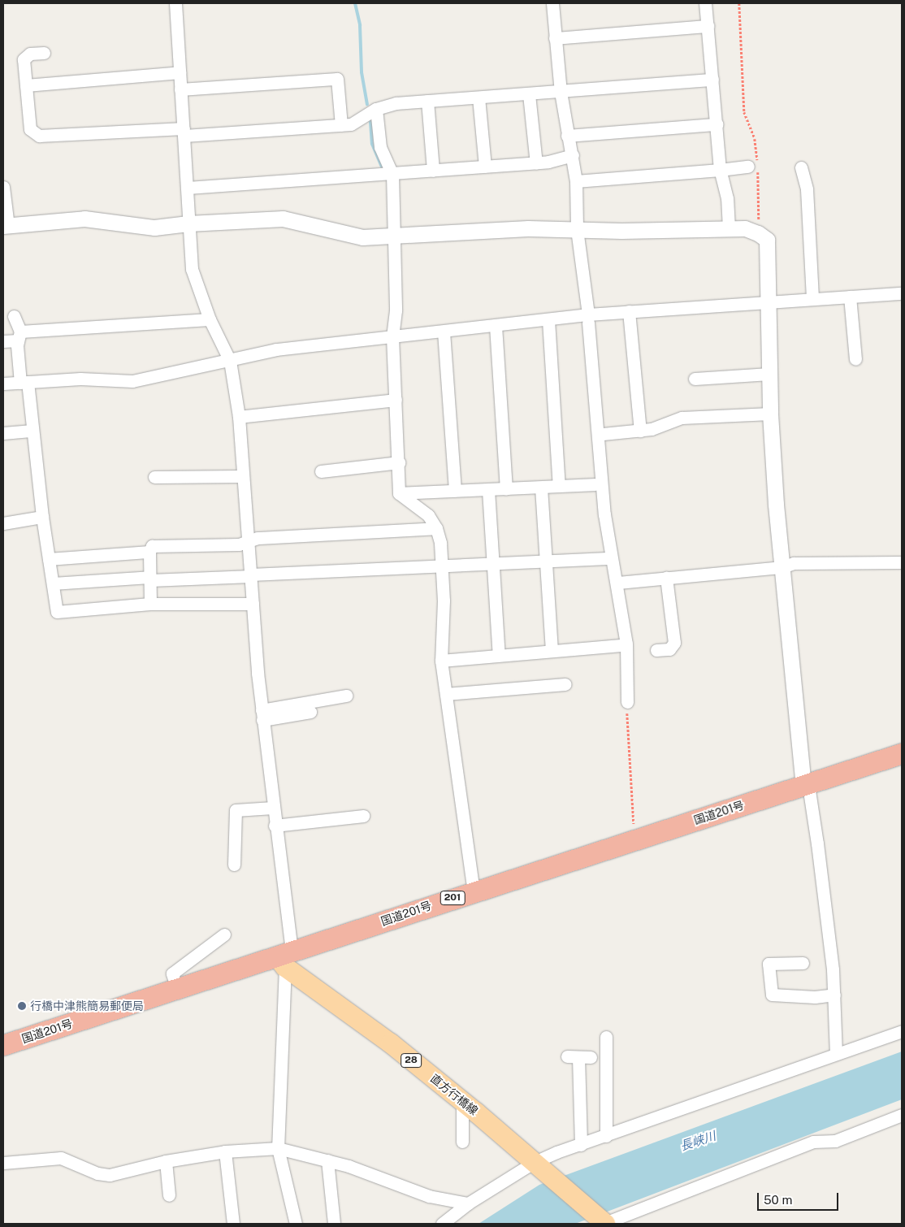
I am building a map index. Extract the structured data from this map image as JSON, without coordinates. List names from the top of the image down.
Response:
{
  "streets": {
    "highway": ["国道201号", "201"],
    "main road": ["28", "直方行橋線"]
  },
  "crossings": [
    ["国道201号", "直方行橋線"]
  ],
  "water": ["長峡川"],
  "places": ["行橋中津熊簡易郵便局"],
  "scale_bar": "50 m"
}
